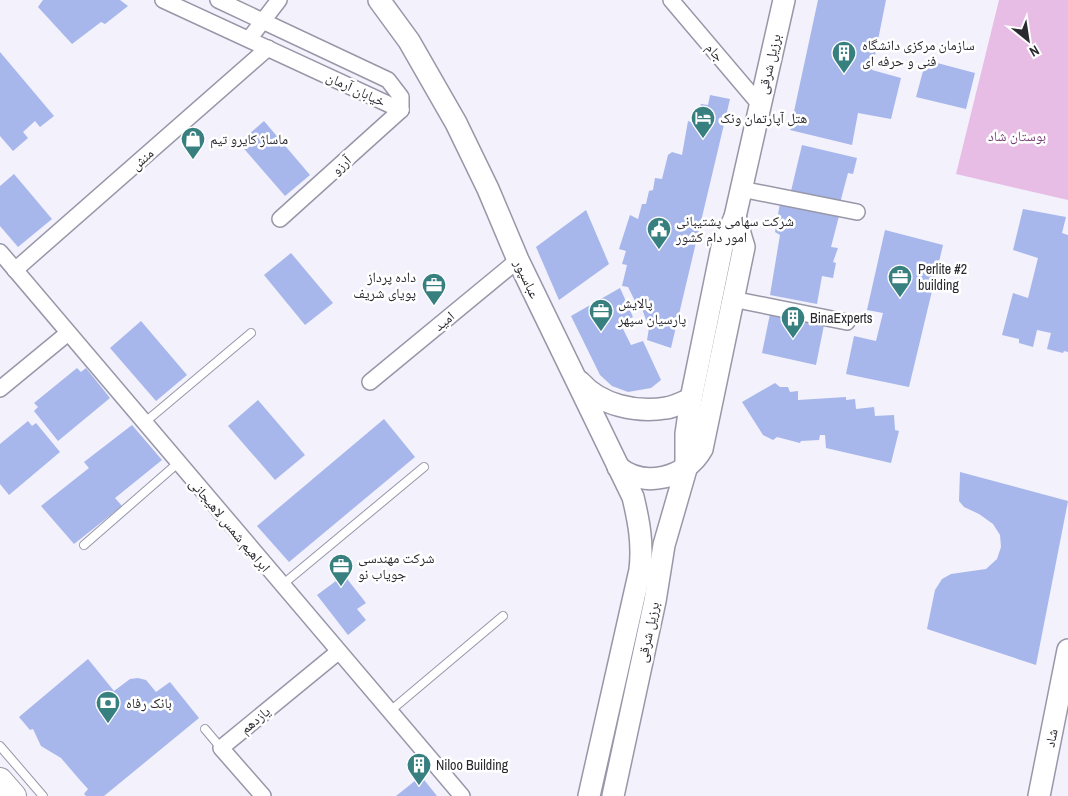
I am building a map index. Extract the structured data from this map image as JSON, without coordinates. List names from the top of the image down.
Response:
{
  "streets": {
    "main road": ["برزیل شرقی", "عباسپور", "شاد"],
    "street": [
      "جام",
      "خیابان آرمان",
      "منش",
      "آرزو",
      "امید",
      "ابراهیم شمس لاهیجانی",
      "یازدهم"
    ]
  },
  "crossings": [
    ["جام", "برزیل شرقی"],
    ["برزیل شرقی", "عباسپور"],
    ["خیابان آرمان", "منش"],
    ["خیابان آرمان", "آرزو"],
    ["منش", "ابراهیم شمس لاهیجانی"],
    ["عباسپور", "امید"],
    ["ابراهیم شمس لاهیجانی", "یازدهم"]
  ],
  "parks": ["بوستان شاد"],
  "places": {
    "building": ["سازمان مرکزی دانشگاه فنی و حرفه ای", "BinaExperts", "Niloo Building"],
    "hotel": ["هتل آپارتمان ونک"],
    "shop": ["ماساژ کایرو تیم"],
    "public building": ["شركت سهامى پشتيبانى امور دام كشور"],
    "office": [
      "Perlite #2 building",
      "داده پرداز پویای شریف",
      "پالایش پارسیان سپهر",
      "شرکت مهندسی جویاب نو"
    ],
    "bank": ["بانک رفاه"]
  },
  "north": "bottom right"
}
